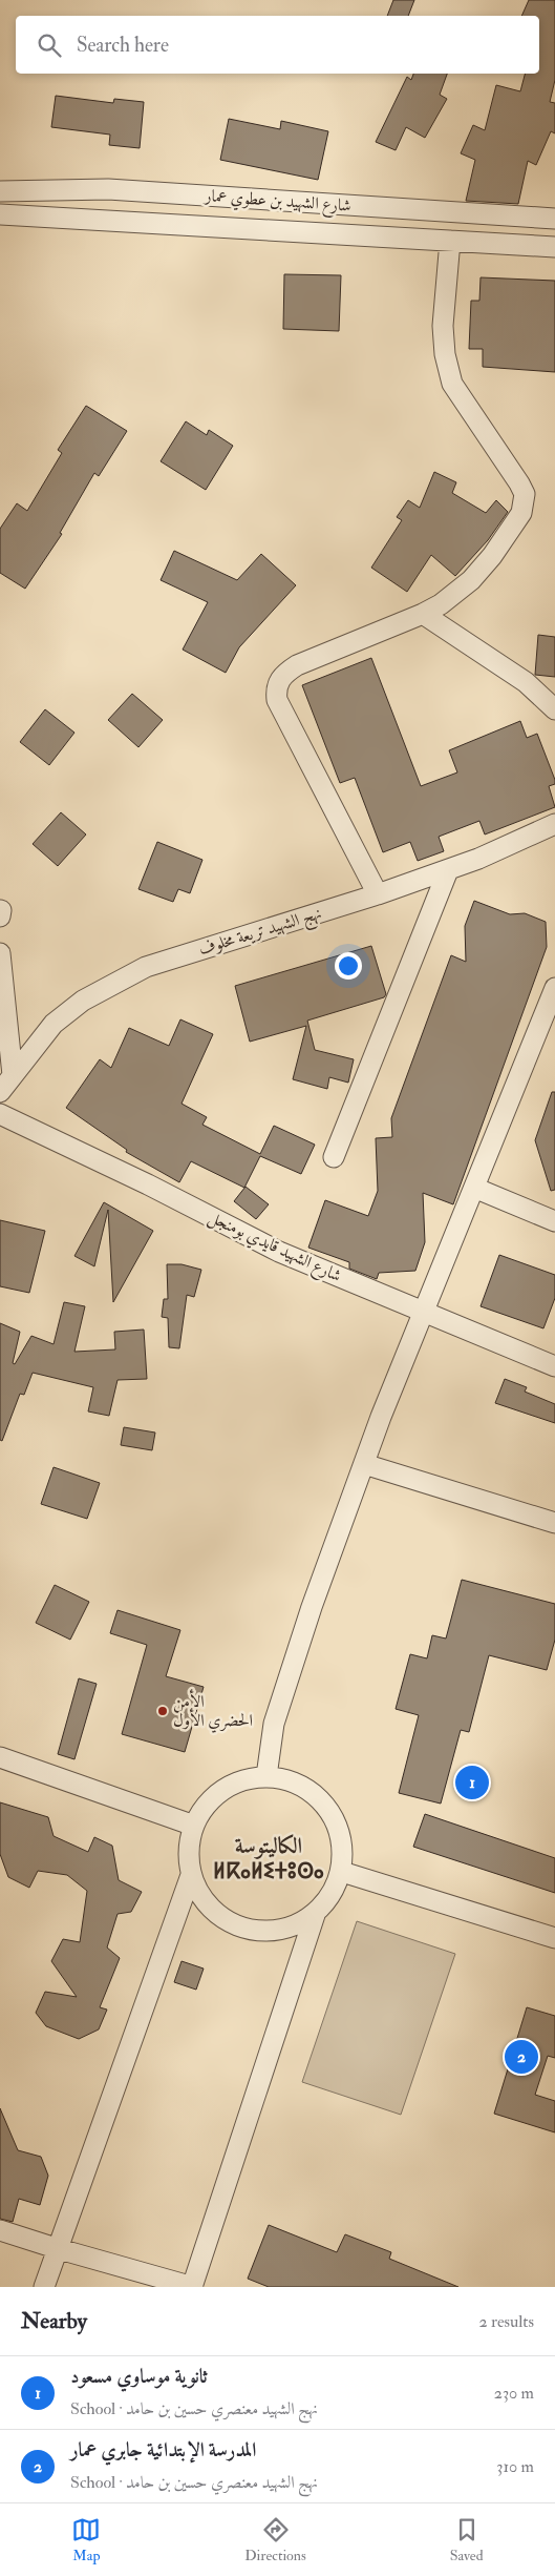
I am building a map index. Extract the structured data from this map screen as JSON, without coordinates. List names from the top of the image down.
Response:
{
  "streets": {
    "street": ["شارع الشهيد بن عطوي عمار", "نهج الشهيد تريعة مخلوف", "شارع الشهيد قايدي بومنجل"]
  },
  "districts": ["الكاليتوسة ⵍⴽⴰⵍⵉⵜⵓⵙⴰ"],
  "places": ["الأمن الحضري الأول"],
  "page": {
    "search": "Search here",
    "pins": ["1", "2"],
    "heading": ["Nearby", "2 results"],
    "list": [
      {
        "mark": "1",
        "name": "ثانوية موساوي مسعود",
        "note": "School · نهج الشهيد معنصري حسين بن حامد",
        "value": "230 m"
      },
      {
        "mark": "2",
        "name": "المدرسة الإبتدائية جابري عمار",
        "note": "School · نهج الشهيد معنصري حسين بن حامد",
        "value": "310 m"
      }
    ],
    "nav": ["Map", "Directions", "Saved"]
  }
}
